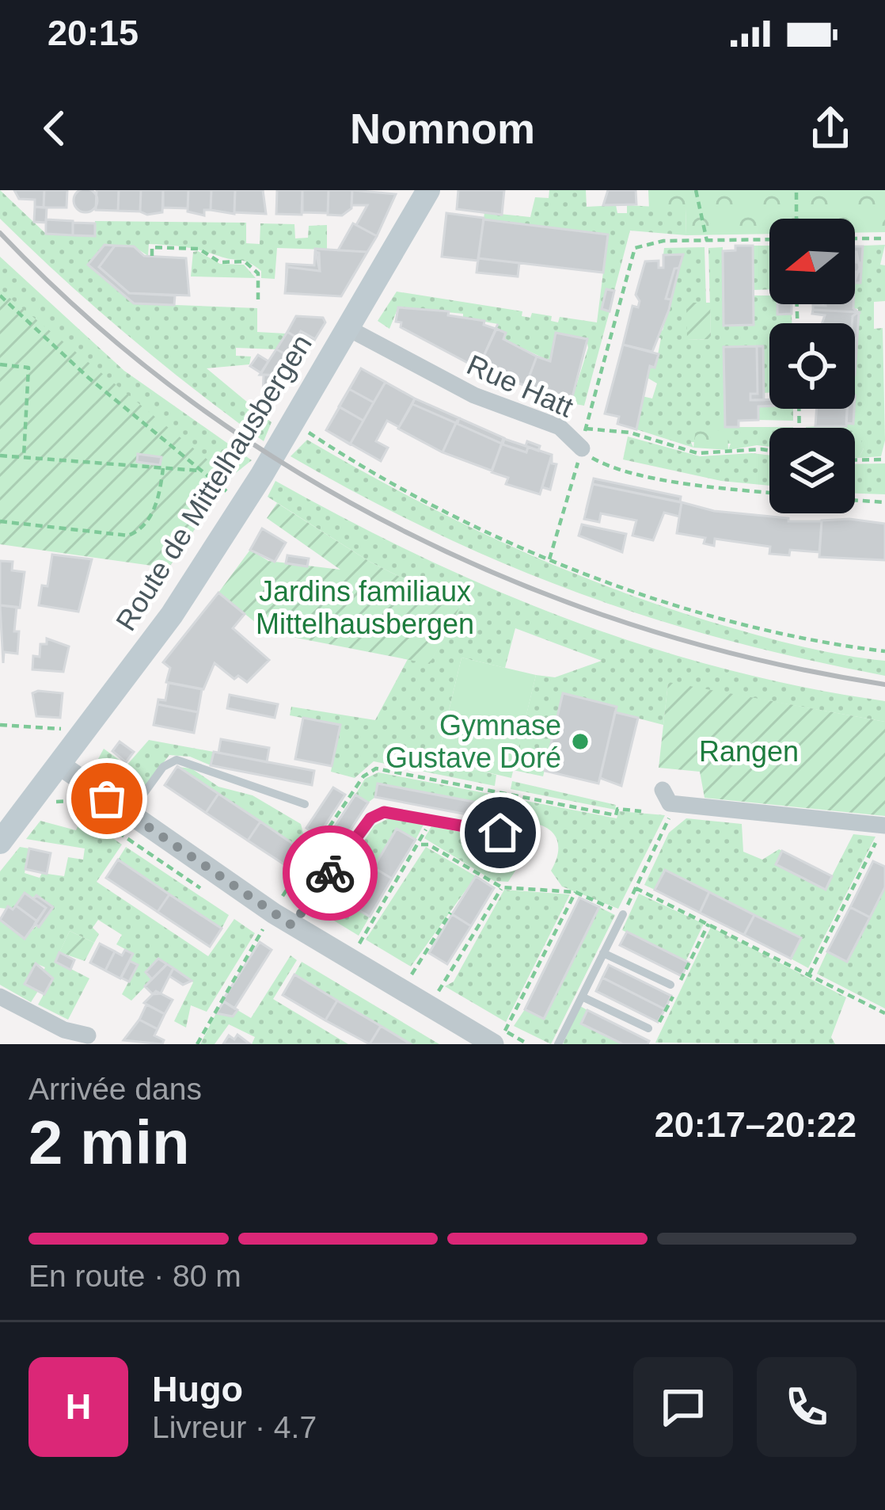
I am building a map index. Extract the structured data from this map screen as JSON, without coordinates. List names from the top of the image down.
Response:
{
  "streets": {
    "main road": ["Route de Mittelhausbergen"],
    "street": ["Rue Hatt"]
  },
  "crossings": [
    ["Rue Hatt", "Route de Mittelhausbergen"]
  ],
  "parks": ["Jardins familiaux Mittelhausbergen", "Rangen"],
  "places": ["Gymnase Gustave Doré"],
  "north": "left",
  "page": {
    "status": "20:15",
    "header": "Nomnom",
    "heading": ["2 min", "Arrivée dans", "20:17–20:22"],
    "panel": ["Hugo", "Livreur · 4.7"],
    "bar": "En route · 80 m",
    "round": "H"
  }
}
